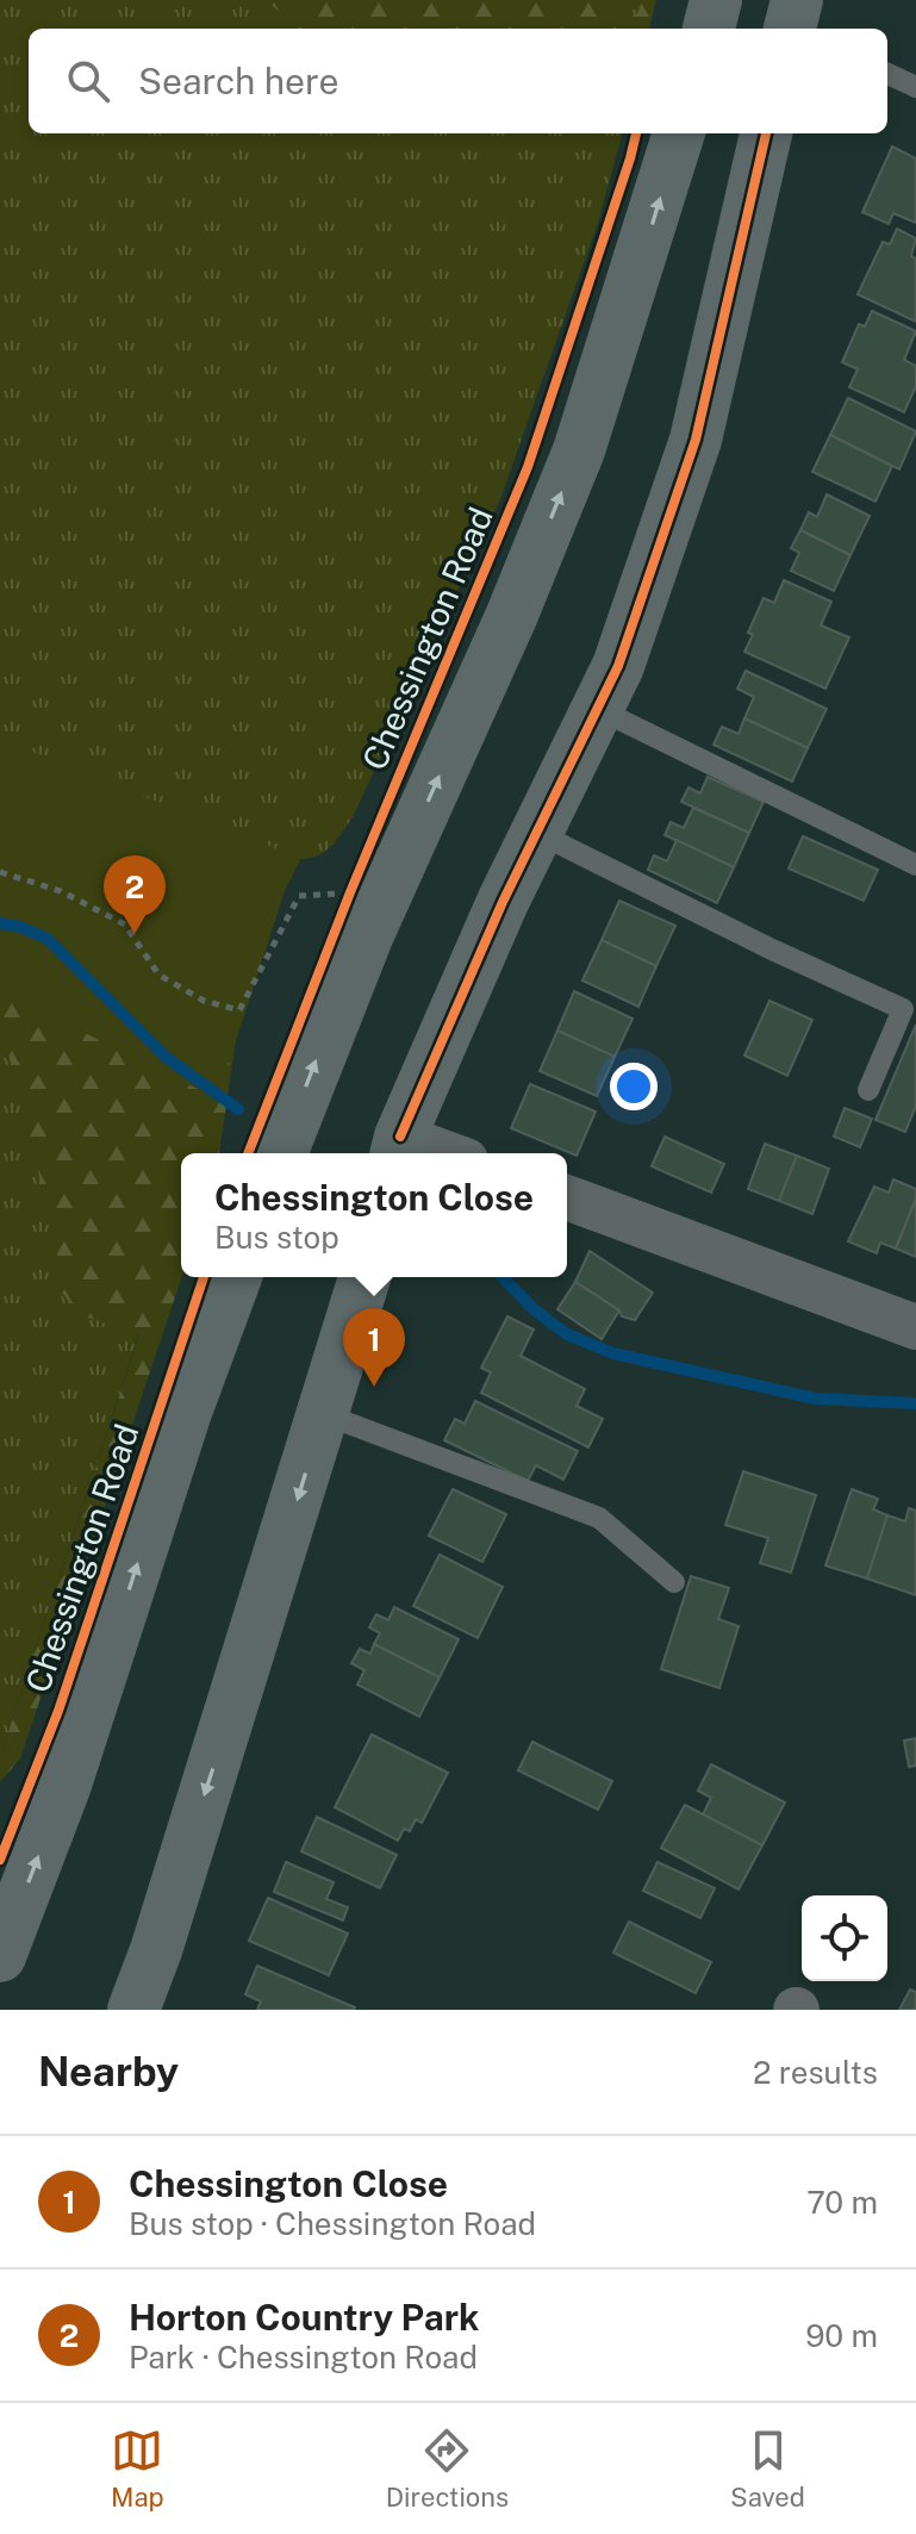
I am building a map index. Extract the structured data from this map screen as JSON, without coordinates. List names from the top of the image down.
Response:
{
  "streets": {
    "main road": ["Chessington Road"]
  },
  "page": {
    "search": "Search here",
    "pins": ["2", "1"],
    "popup": ["Chessington Close", "Bus stop"],
    "heading": ["Nearby", "2 results"],
    "list": [
      {
        "mark": "1",
        "name": "Chessington Close",
        "note": "Bus stop · Chessington Road",
        "value": "70 m"
      },
      {
        "mark": "2",
        "name": "Horton Country Park",
        "note": "Park · Chessington Road",
        "value": "90 m"
      }
    ],
    "nav": ["Map", "Directions", "Saved"]
  }
}
